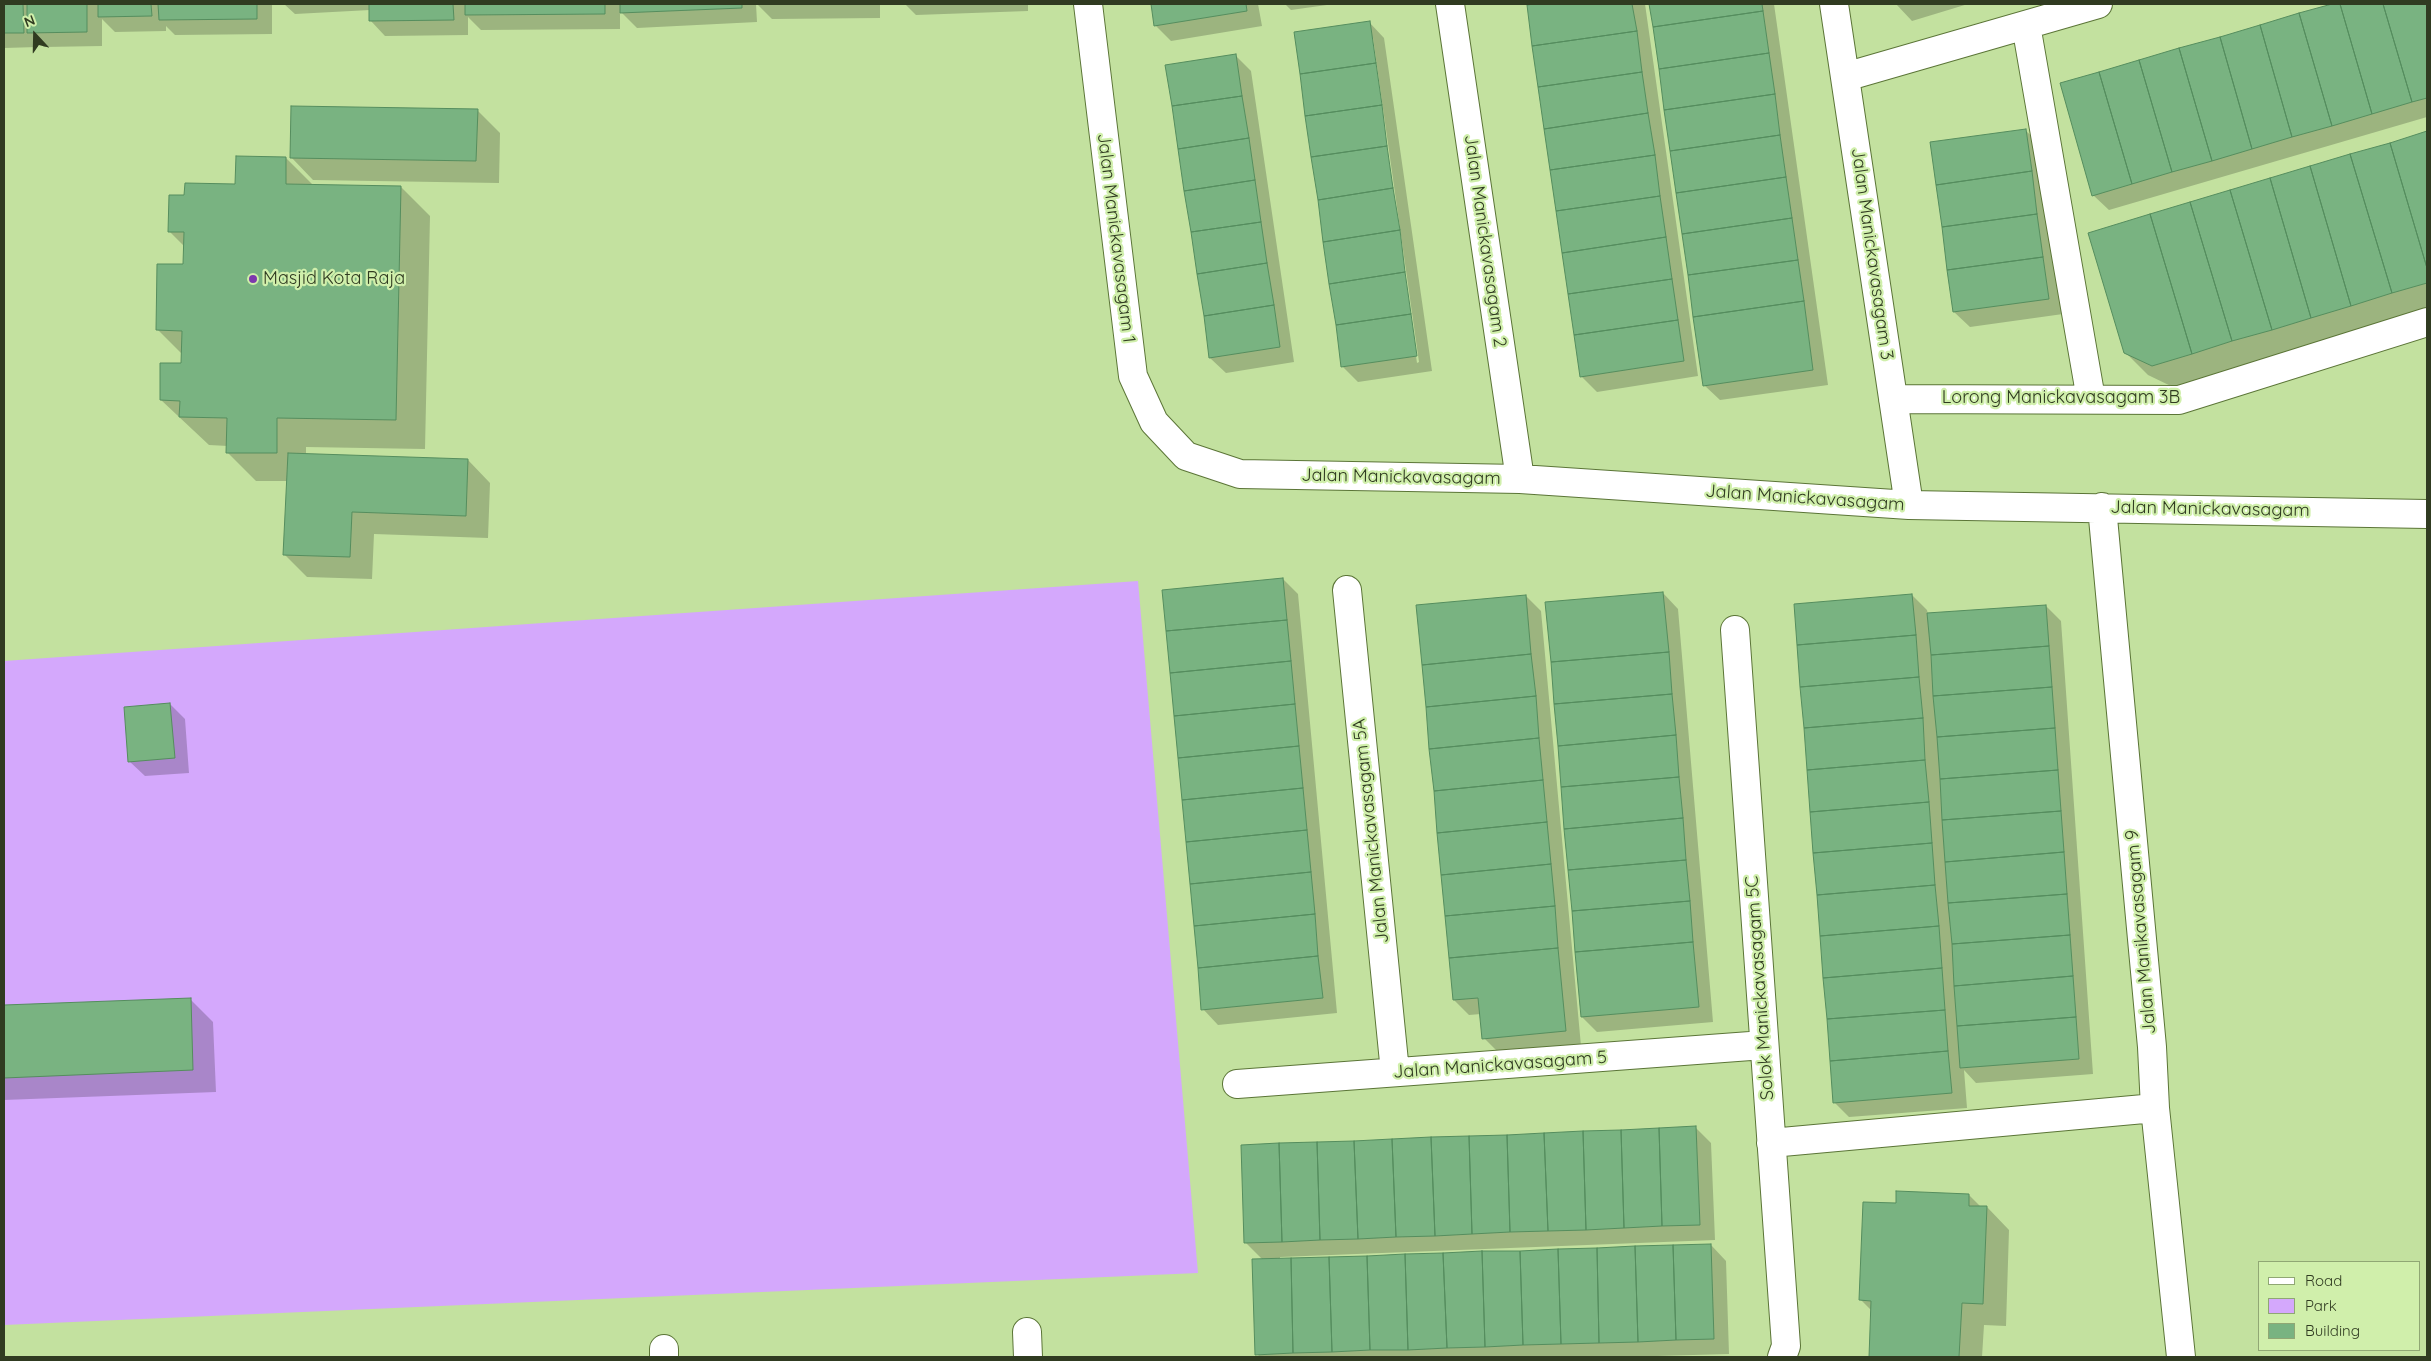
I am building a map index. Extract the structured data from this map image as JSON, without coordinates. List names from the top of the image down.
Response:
{
  "streets": {
    "street": [
      "Jalan Manickavasagam 1",
      "Jalan Manickavasagam 2",
      "Jalan Manickavasagam 3",
      "Lorong Manickavasagam 3B",
      "Jalan Manickavasagam",
      "Jalan Manickavasagam 5A",
      "Jalan Manikavasagam 9",
      "Solok Manickavasagam 5C",
      "Jalan Manickavasagam 5"
    ]
  },
  "crossings": [
    ["Jalan Manickavasagam 1", "Jalan Manickavasagam"],
    ["Jalan Manickavasagam 2", "Jalan Manickavasagam"],
    ["Jalan Manickavasagam 3", "Lorong Manickavasagam 3B"],
    ["Jalan Manickavasagam 3", "Jalan Manickavasagam"],
    ["Jalan Manickavasagam", "Jalan Manikavasagam 9"],
    ["Jalan Manickavasagam 5A", "Jalan Manickavasagam 5"],
    ["Solok Manickavasagam 5C", "Jalan Manickavasagam 5"]
  ],
  "places": ["Masjid Kota Raja"],
  "legend": ["Road", "Park", "Building"],
  "north": "top"
}
